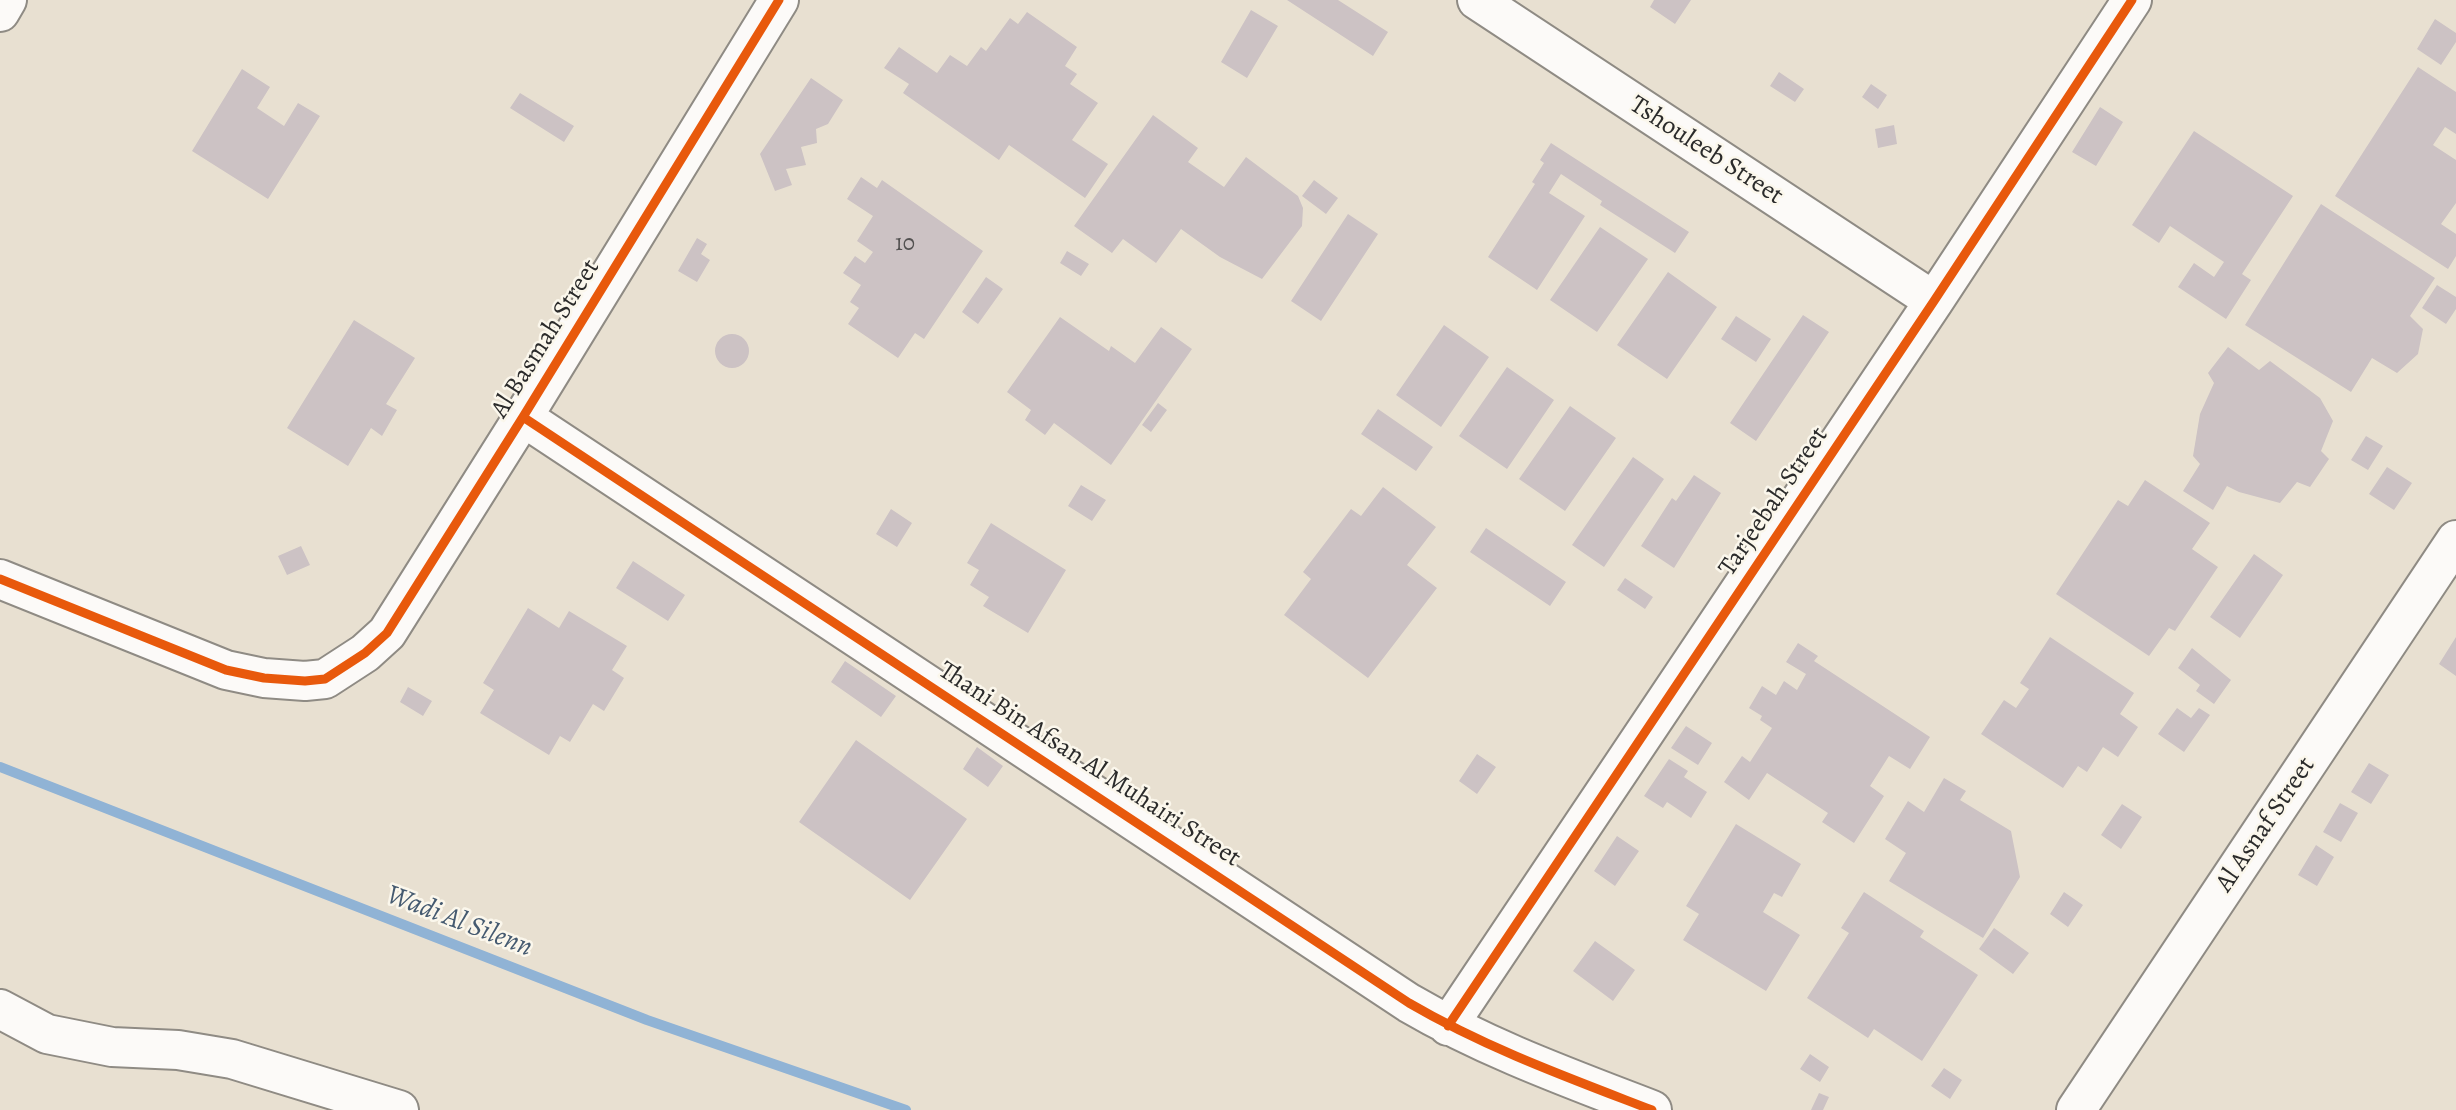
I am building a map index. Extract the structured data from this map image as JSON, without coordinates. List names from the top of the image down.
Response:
{
  "streets": {
    "street": [
      "Tshouleeb Street",
      "Al Basmah Street",
      "Tarjeebah Street",
      "Thani Bin Afsan Al Muhairi Street",
      "Al Asnaf Street"
    ]
  },
  "crossings": [
    ["Tshouleeb Street", "Tarjeebah Street"],
    ["Al Basmah Street", "Thani Bin Afsan Al Muhairi Street"],
    ["Tarjeebah Street", "Thani Bin Afsan Al Muhairi Street"]
  ],
  "water": ["Wadi Al Silenn"],
  "house_numbers": ["10"]
}
